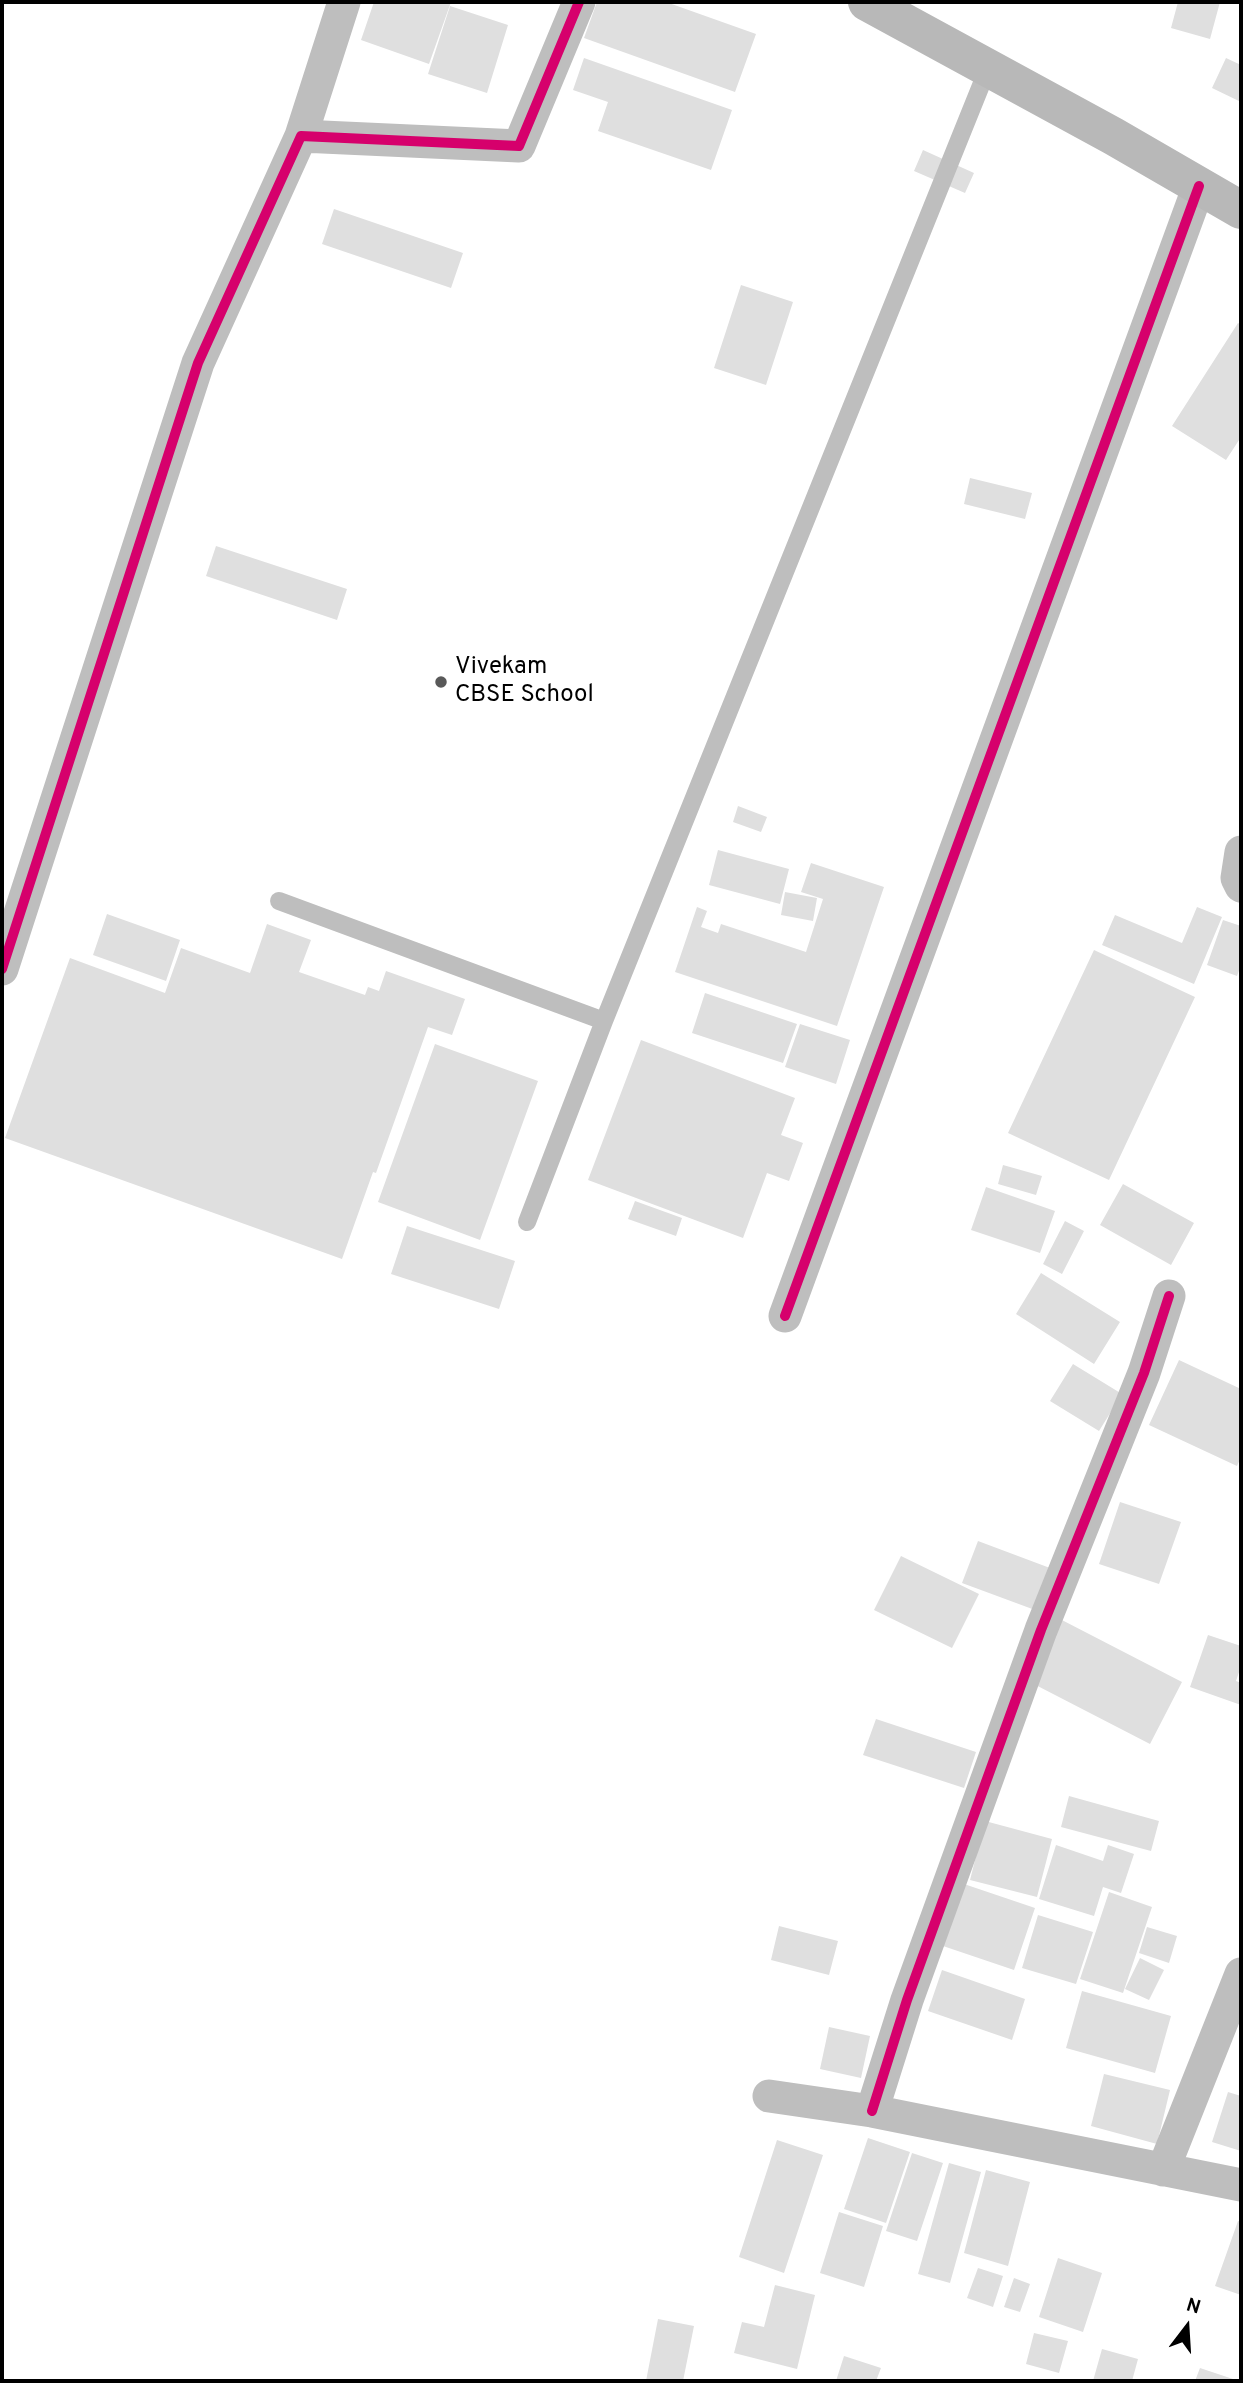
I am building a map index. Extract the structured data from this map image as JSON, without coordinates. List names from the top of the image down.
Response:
{
  "places": ["Vivekam CBSE School"],
  "north": "top"
}
